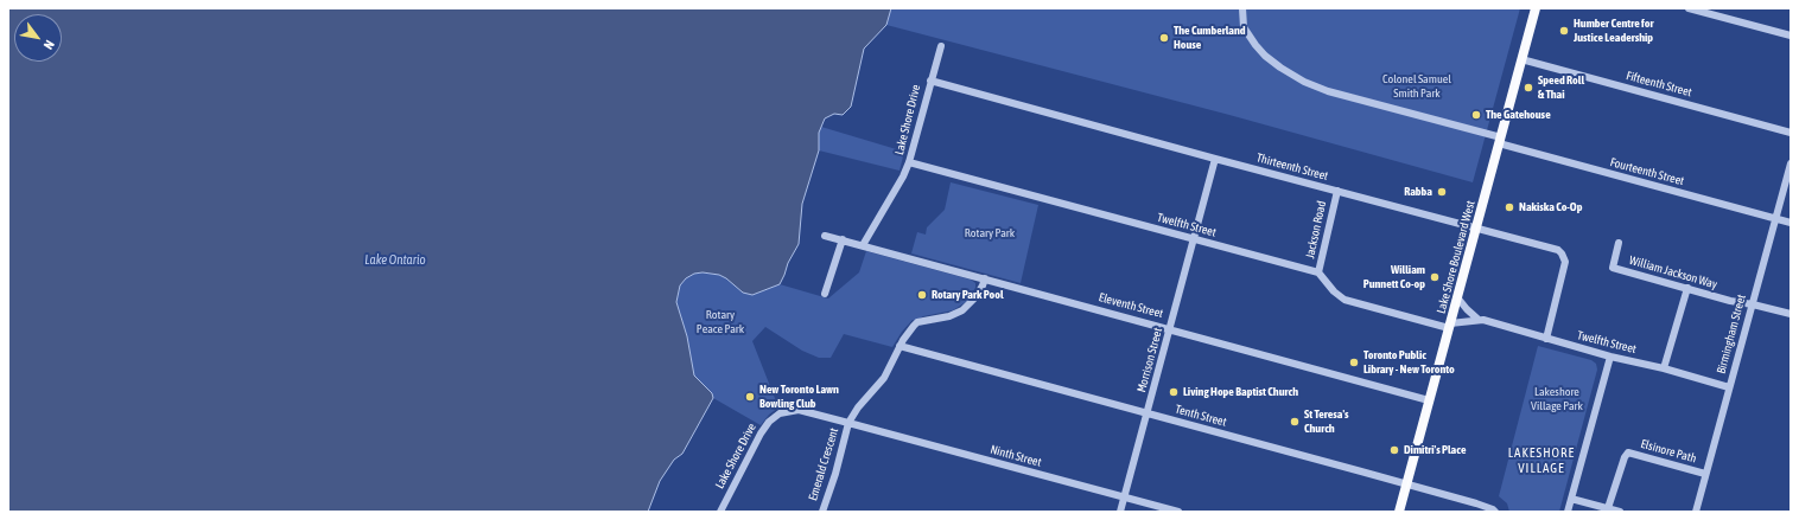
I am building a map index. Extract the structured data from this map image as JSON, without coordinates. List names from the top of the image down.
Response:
{
  "streets": {
    "main road": ["Lake Shore Boulevard West"],
    "street": [
      "Fifteenth Street",
      "Lake Shore Drive",
      "Thirteenth Street",
      "Fourteenth Street",
      "Twelfth Street",
      "Jackson Road",
      "William Jackson Way",
      "Eleventh Street",
      "Birmingham Street",
      "Morrison Street",
      "Tenth Street",
      "Elsinore Path",
      "Ninth Street",
      "Emerald Crescent"
    ]
  },
  "crossings": [
    ["Fifteenth Street", "Lake Shore Boulevard West"],
    ["Lake Shore Drive", "Thirteenth Street"],
    ["Lake Shore Drive", "Twelfth Street"],
    ["Lake Shore Drive", "Eleventh Street"],
    ["Lake Shore Drive", "Ninth Street"],
    ["Lake Shore Drive", "Emerald Crescent"],
    ["Thirteenth Street", "Twelfth Street"],
    ["Thirteenth Street", "Jackson Road"],
    ["Thirteenth Street", "Lake Shore Boulevard West"],
    ["Thirteenth Street", "Morrison Street"],
    ["Fourteenth Street", "Lake Shore Boulevard West"],
    ["Fourteenth Street", "Birmingham Street"],
    ["Twelfth Street", "Jackson Road"],
    ["Twelfth Street", "Lake Shore Boulevard West"],
    ["Twelfth Street", "Birmingham Street"],
    ["Twelfth Street", "Morrison Street"],
    ["Lake Shore Boulevard West", "Eleventh Street"],
    ["Lake Shore Boulevard West", "Tenth Street"],
    ["William Jackson Way", "Birmingham Street"],
    ["Eleventh Street", "Morrison Street"],
    ["Birmingham Street", "Elsinore Path"],
    ["Morrison Street", "Tenth Street"],
    ["Morrison Street", "Ninth Street"],
    ["Ninth Street", "Emerald Crescent"]
  ],
  "districts": ["LAKESHORE VILLAGE"],
  "water": ["Lake Ontario"],
  "parks": [
    "Colonel Samuel Smith Park",
    "Rotary Park",
    "Rotary Peace Park",
    "Lakeshore Village Park"
  ],
  "places": [
    "Humber Centre for Justice Leadership",
    "The Cumberland House",
    "Speed Roll & Thai",
    "The Gatehouse",
    "Rabba",
    "Nakiska Co-Op",
    "William Punnett Co-op",
    "Rotary Park Pool",
    "Toronto Public Library - New Toronto",
    "Living Hope Baptist Church",
    "New Toronto Lawn Bowling Club",
    "St Teresa's Church",
    "Dimitri's Place"
  ],
  "north": "bottom right"
}
